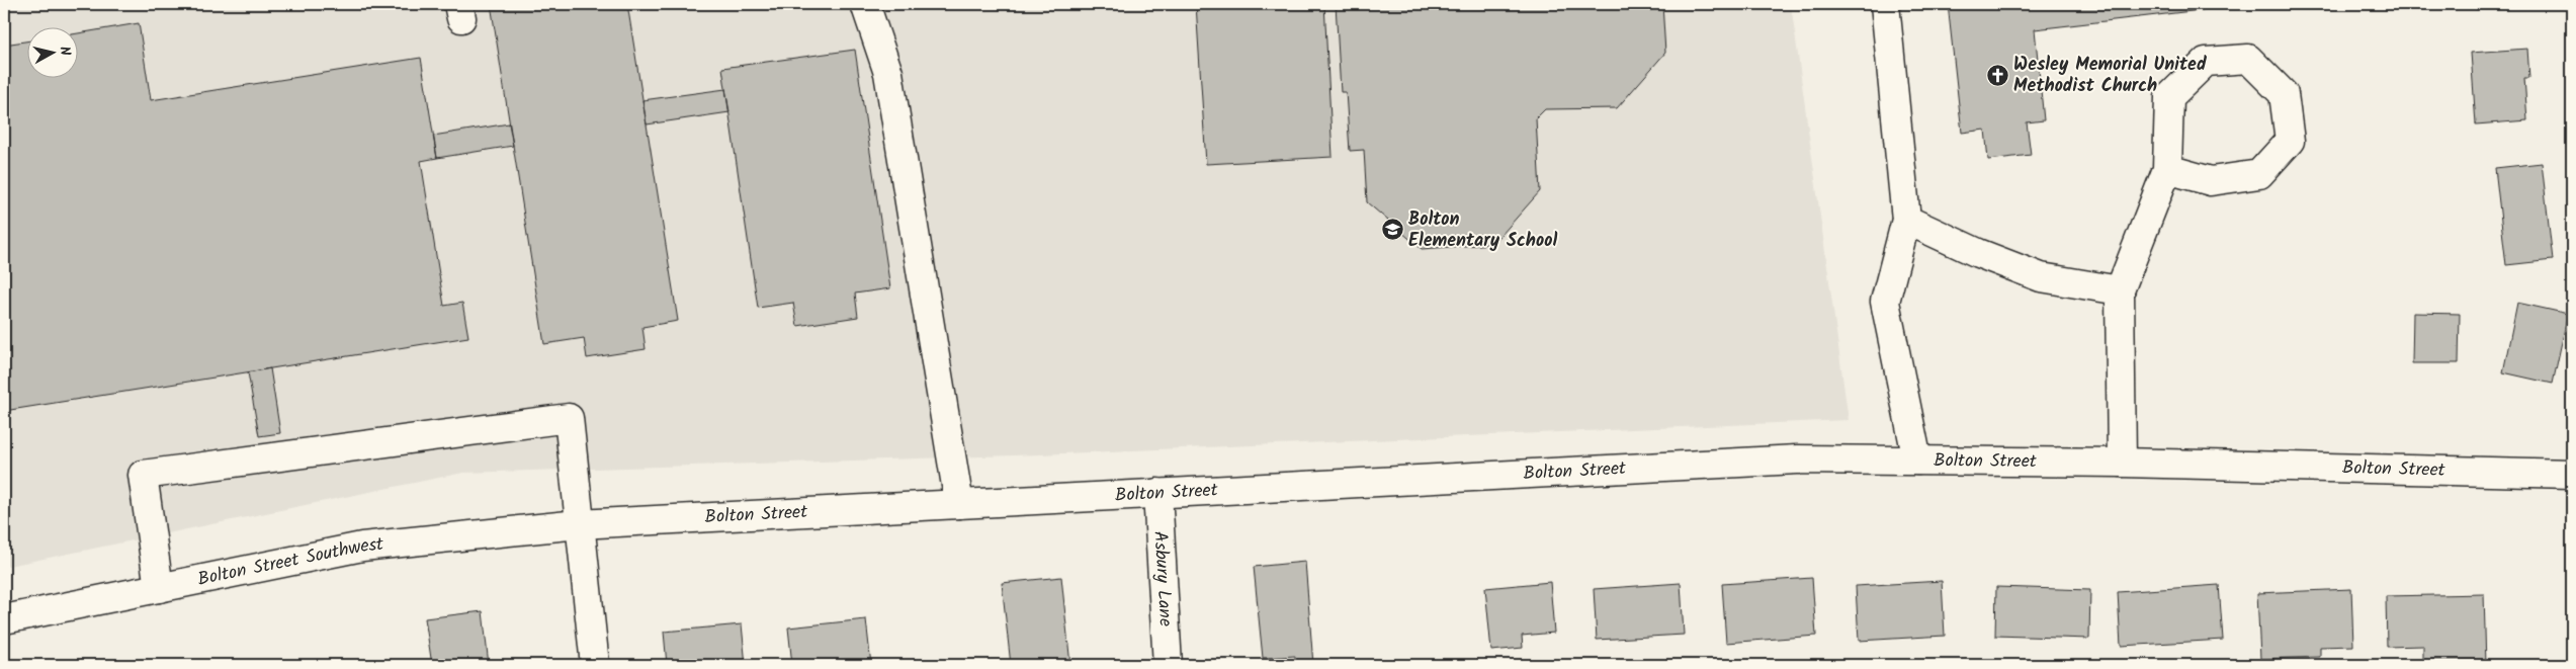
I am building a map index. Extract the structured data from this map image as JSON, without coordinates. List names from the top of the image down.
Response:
{
  "streets": {
    "street": ["Bolton Street", "Bolton Street Southwest", "Asbury Lane"]
  },
  "crossings": [
    ["Bolton Street", "Bolton Street Southwest"],
    ["Bolton Street", "Asbury Lane"]
  ],
  "places": {
    "church": ["Wesley Memorial United Methodist Church"],
    "school or university": ["Bolton Elementary School"]
  },
  "north": "right"
}
